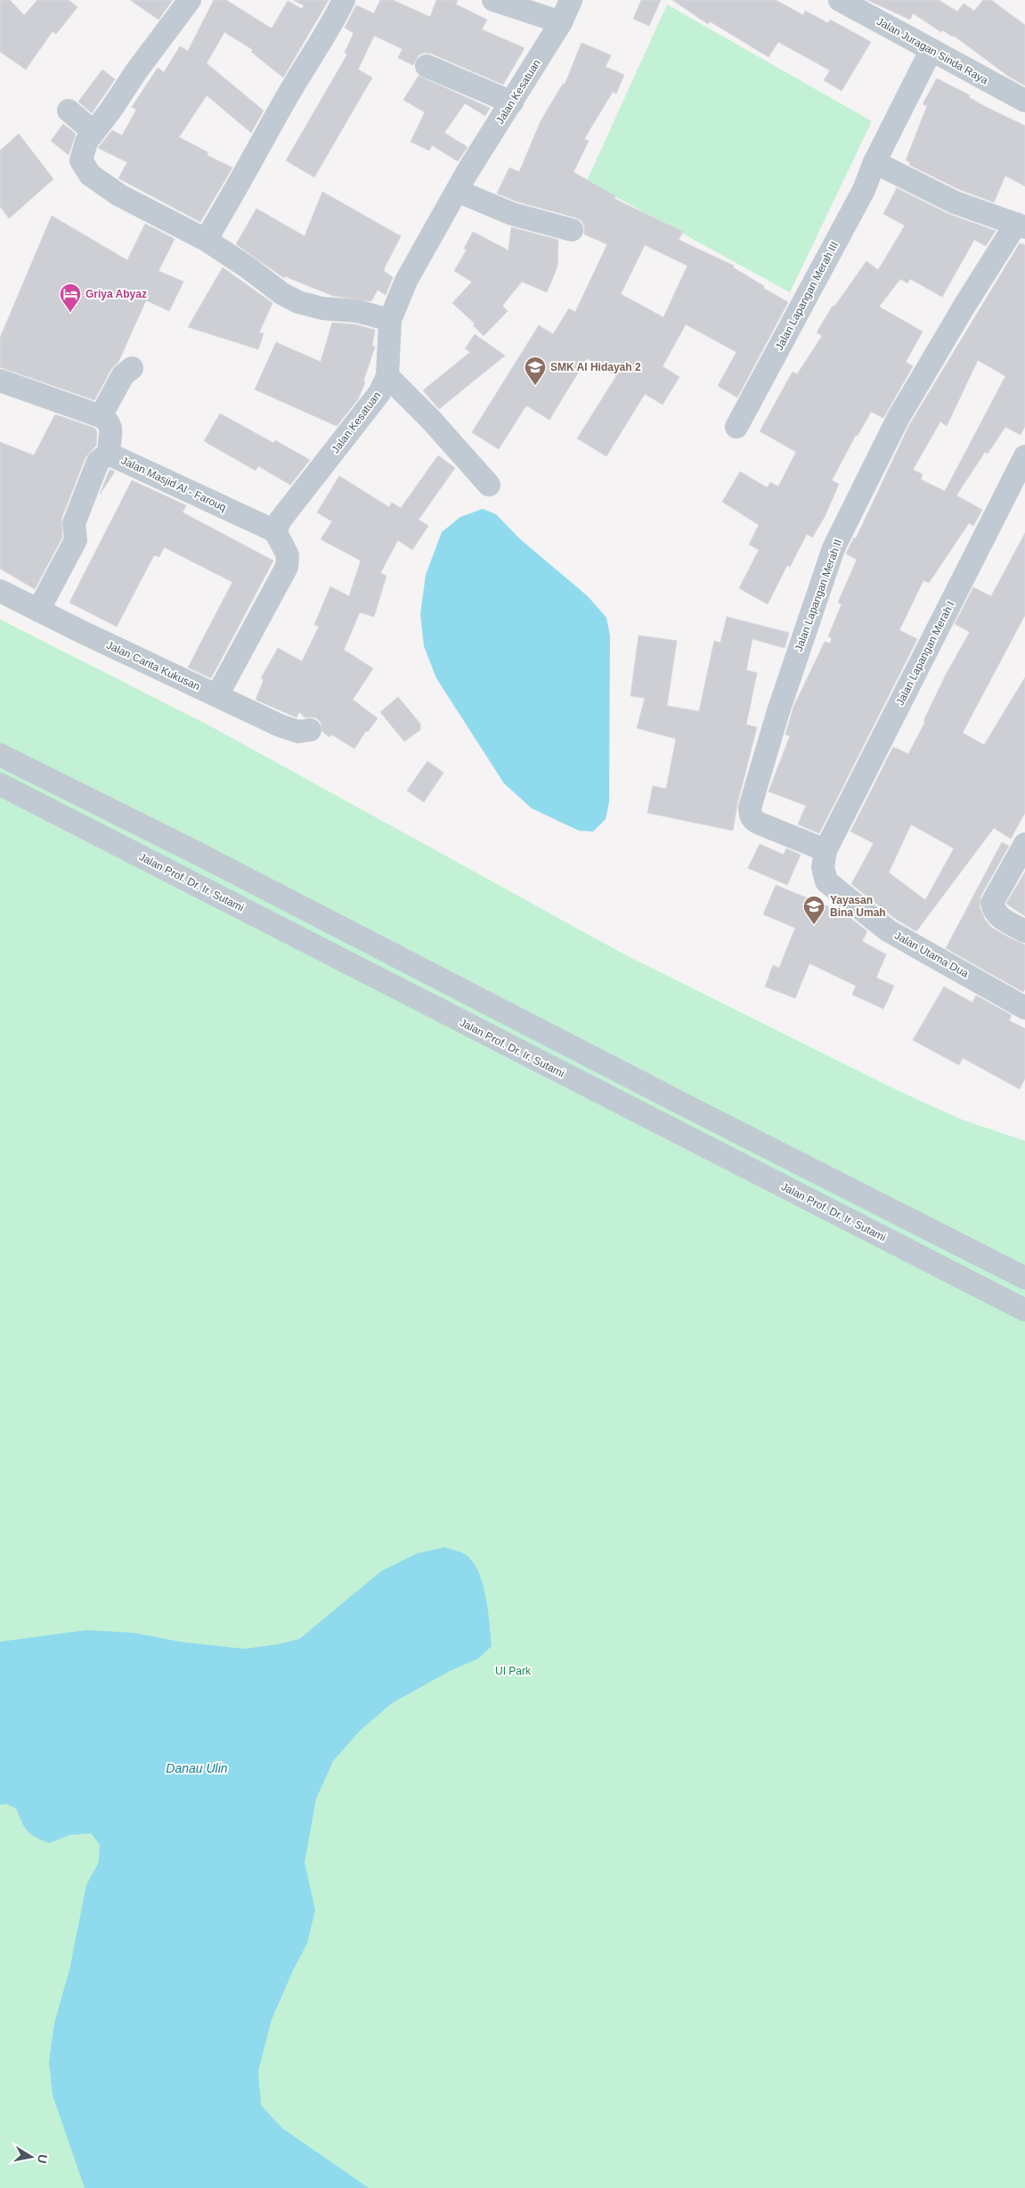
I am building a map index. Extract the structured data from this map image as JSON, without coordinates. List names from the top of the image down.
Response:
{
  "streets": {
    "street": [
      "Jalan Juragan Sinda Raya",
      "Jalan Kesatuan",
      "Jalan Lapangan Merah III",
      "Jalan Masjid Al - Farouq",
      "Jalan Lapangan Merah II",
      "Jalan Lapangan Merah I",
      "Jalan Carita Kukusan",
      "Jalan Prof. Dr. Ir. Sutami",
      "Jalan Utama Dua"
    ]
  },
  "crossings": [
    ["Jalan Juragan Sinda Raya", "Jalan Lapangan Merah III"],
    ["Jalan Kesatuan", "Jalan Masjid Al - Farouq"],
    ["Jalan Lapangan Merah II", "Jalan Lapangan Merah I"],
    ["Jalan Lapangan Merah II", "Jalan Utama Dua"],
    ["Jalan Lapangan Merah I", "Jalan Utama Dua"]
  ],
  "water": ["Danau Ulin"],
  "parks": ["UI Park"],
  "places": {
    "hotel": ["Griya Abyaz"],
    "school or university": ["SMK Al Hidayah 2", "Yayasan Bina Umah"]
  },
  "north": "right"
}
